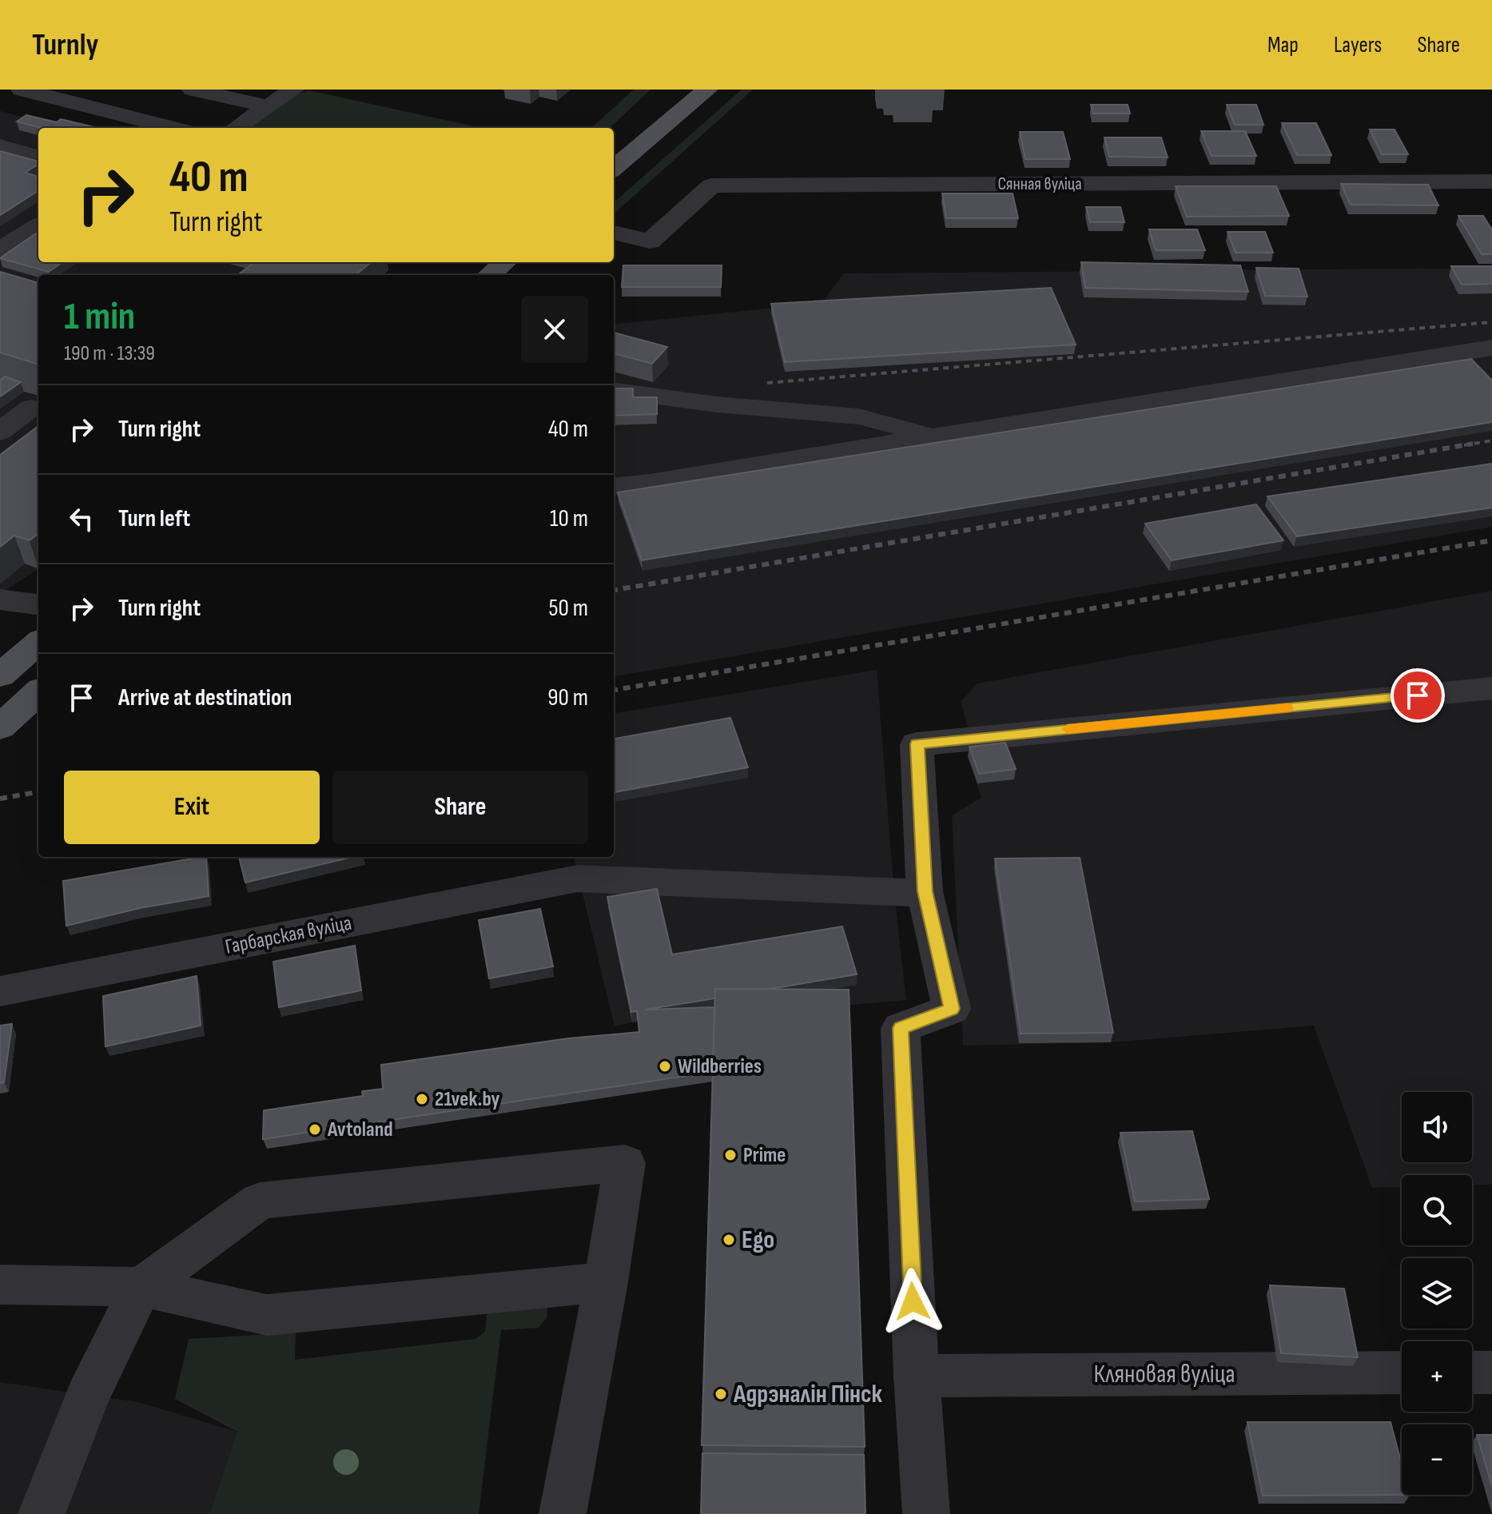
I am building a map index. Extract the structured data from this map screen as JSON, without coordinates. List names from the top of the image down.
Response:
{
  "streets": {
    "street": ["Сянная вуліца", "Гарбарская вуліца", "Кляновая вуліца"]
  },
  "places": [
    "Wildberries",
    "21vek.by",
    "Avtoland",
    "Prime",
    "Ego",
    "Адрэналін Пінск"
  ],
  "page": {
    "header": "Turnly",
    "nav": ["Map", "Layers", "Share"],
    "turn": ["40 m", "Turn right"],
    "heading": ["1 min", "190 m · 13:39"],
    "list": [
      {
        "name": "Turn right",
        "value": "40 m"
      },
      {
        "name": "Turn left",
        "value": "10 m"
      },
      {
        "name": "Turn right",
        "value": "50 m"
      },
      {
        "name": "Arrive at destination",
        "value": "90 m"
      }
    ],
    "buttons": ["Exit", "Share"],
    "map_buttons": ["+", "−"]
  }
}
